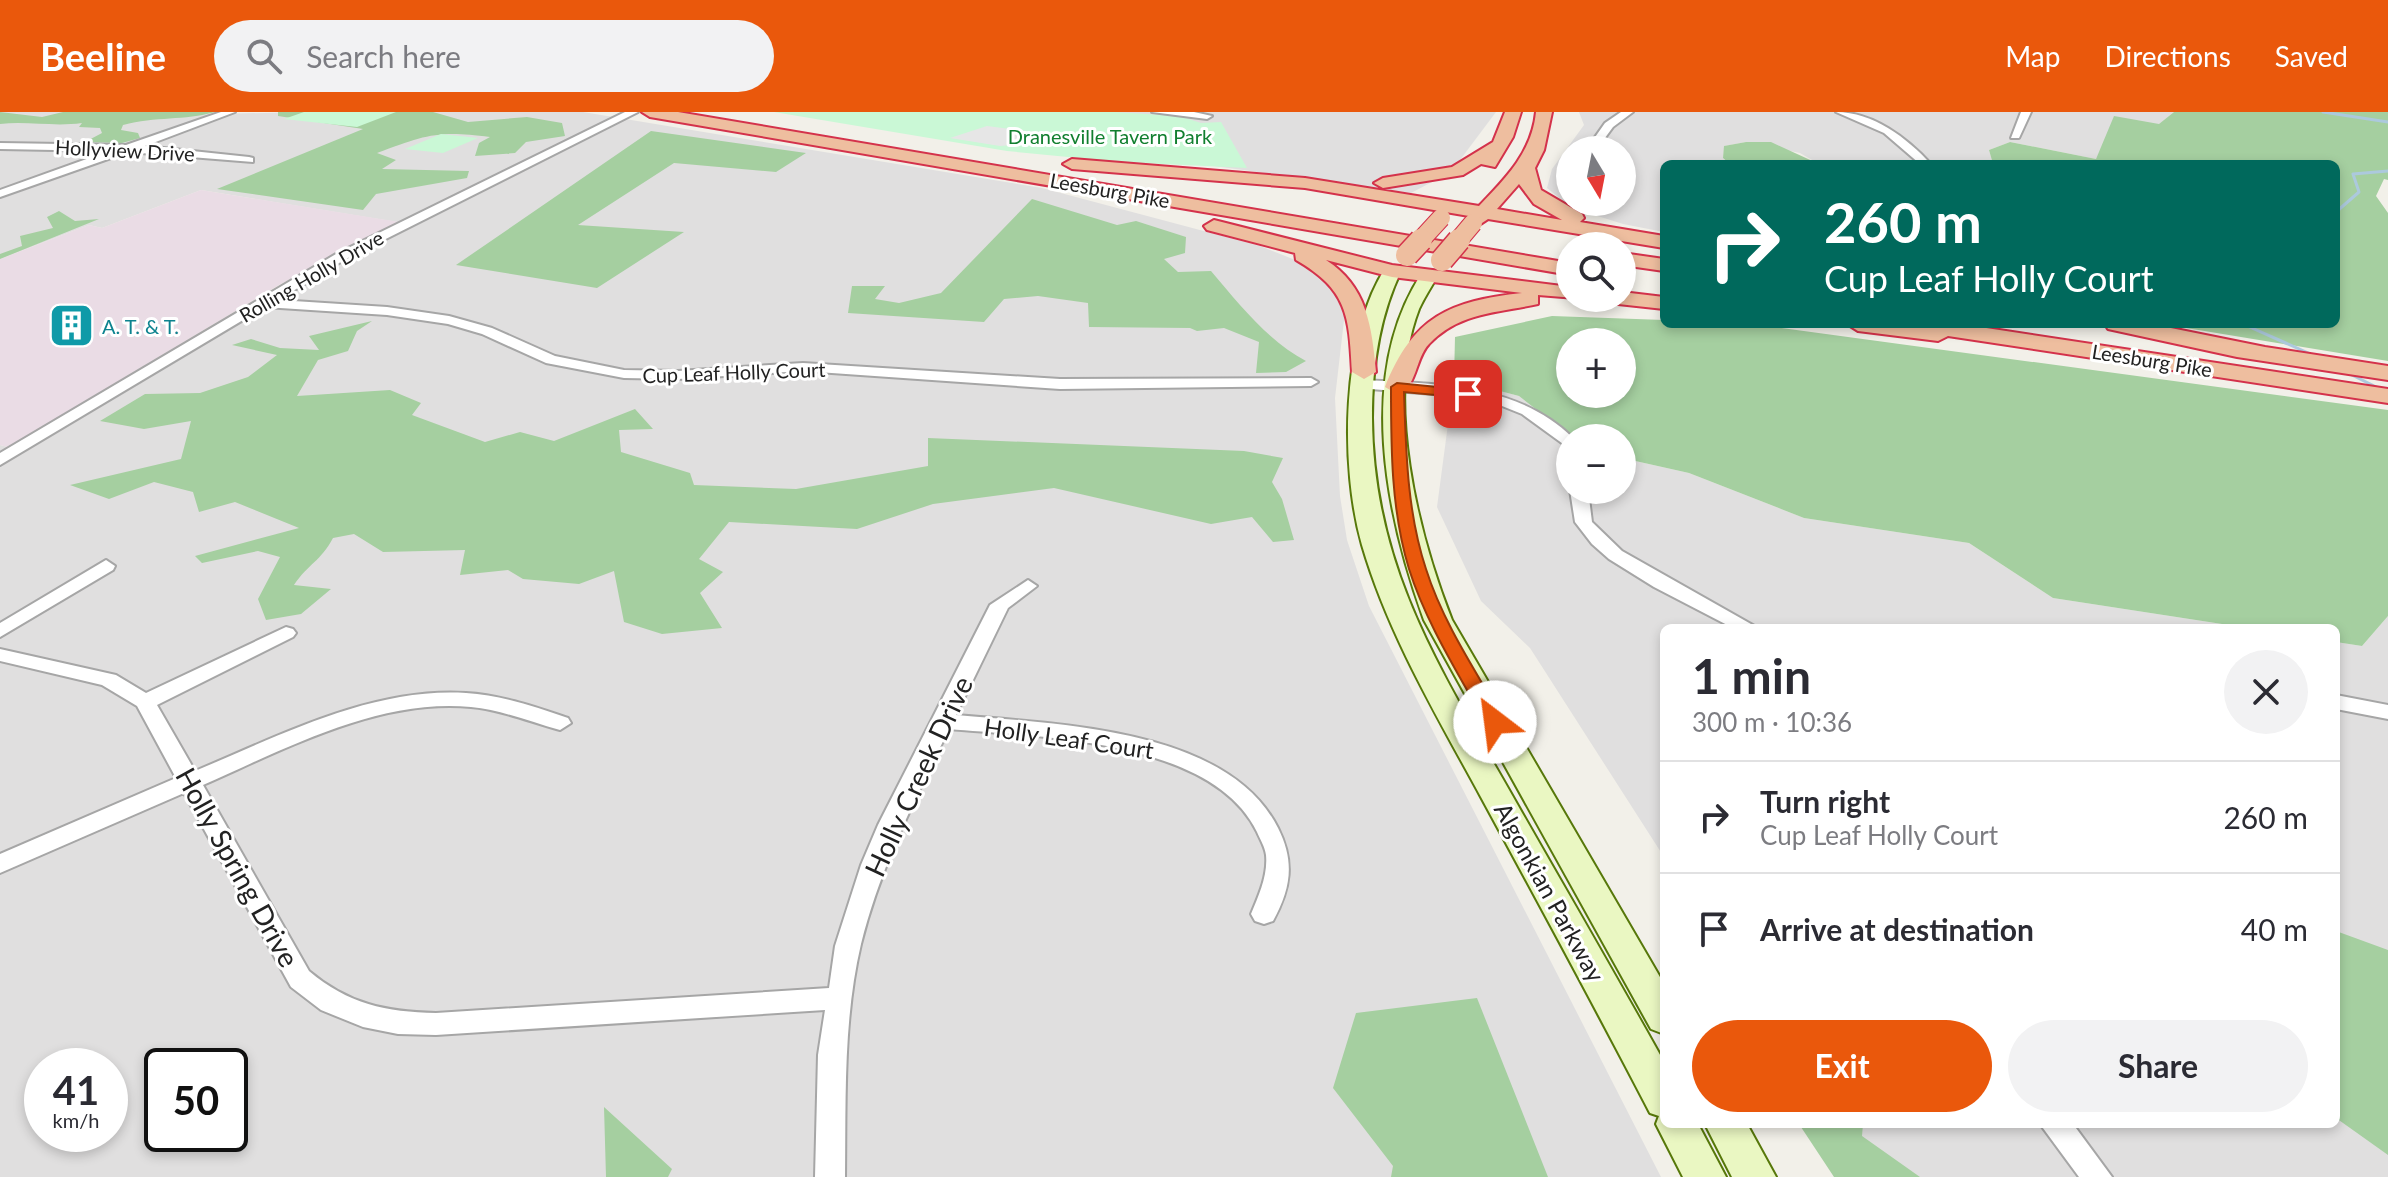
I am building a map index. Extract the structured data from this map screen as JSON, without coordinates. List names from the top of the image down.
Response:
{
  "streets": {
    "highway": ["Leesburg Pike"],
    "main road": ["Algonkian Parkway"],
    "street": [
      "Hollyview Drive",
      "Rolling Holly Drive",
      "Cup Leaf Holly Court",
      "Holly Leaf Court",
      "Holly Creek Drive",
      "Holly Spring Drive"
    ]
  },
  "crossings": [
    ["Rolling Holly Drive", "Cup Leaf Holly Court"],
    ["Holly Leaf Court", "Holly Creek Drive"],
    ["Holly Creek Drive", "Holly Spring Drive"]
  ],
  "parks": ["Dranesville Tavern Park"],
  "places": {
    "building": ["A. T. & T."]
  },
  "north": "bottom",
  "page": {
    "header": "Beeline",
    "search": "Search here",
    "nav": ["Map", "Directions", "Saved"],
    "map_buttons": ["+", "−"],
    "turn": ["260 m", "Cup Leaf Holly Court"],
    "heading": ["1 min", "300 m · 10:36"],
    "list": [
      {
        "name": "Turn right",
        "note": "Cup Leaf Holly Court",
        "value": "260 m"
      },
      {
        "name": "Arrive at destination",
        "value": "40 m"
      }
    ],
    "buttons": ["Exit", "Share"],
    "speed": "41 km/h",
    "limit": "50"
  }
}
